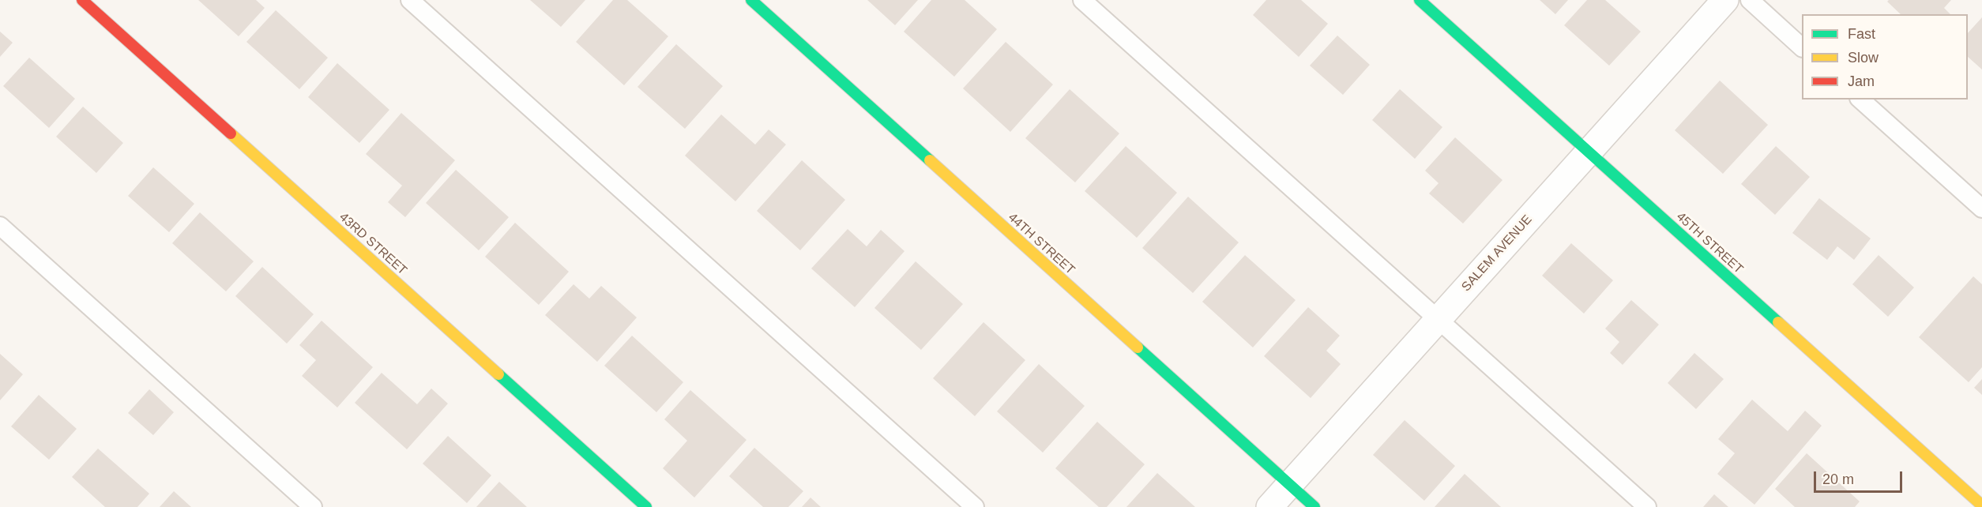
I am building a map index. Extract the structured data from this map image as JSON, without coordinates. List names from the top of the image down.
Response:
{
  "streets": {
    "street": [
      "45TH STREET",
      "43RD STREET",
      "44TH STREET",
      "SALEM AVENUE"
    ]
  },
  "crossings": [
    ["45TH STREET", "SALEM AVENUE"],
    ["44TH STREET", "SALEM AVENUE"]
  ],
  "legend": ["Fast", "Slow", "Jam"],
  "scale_bar": "20 m"
}
